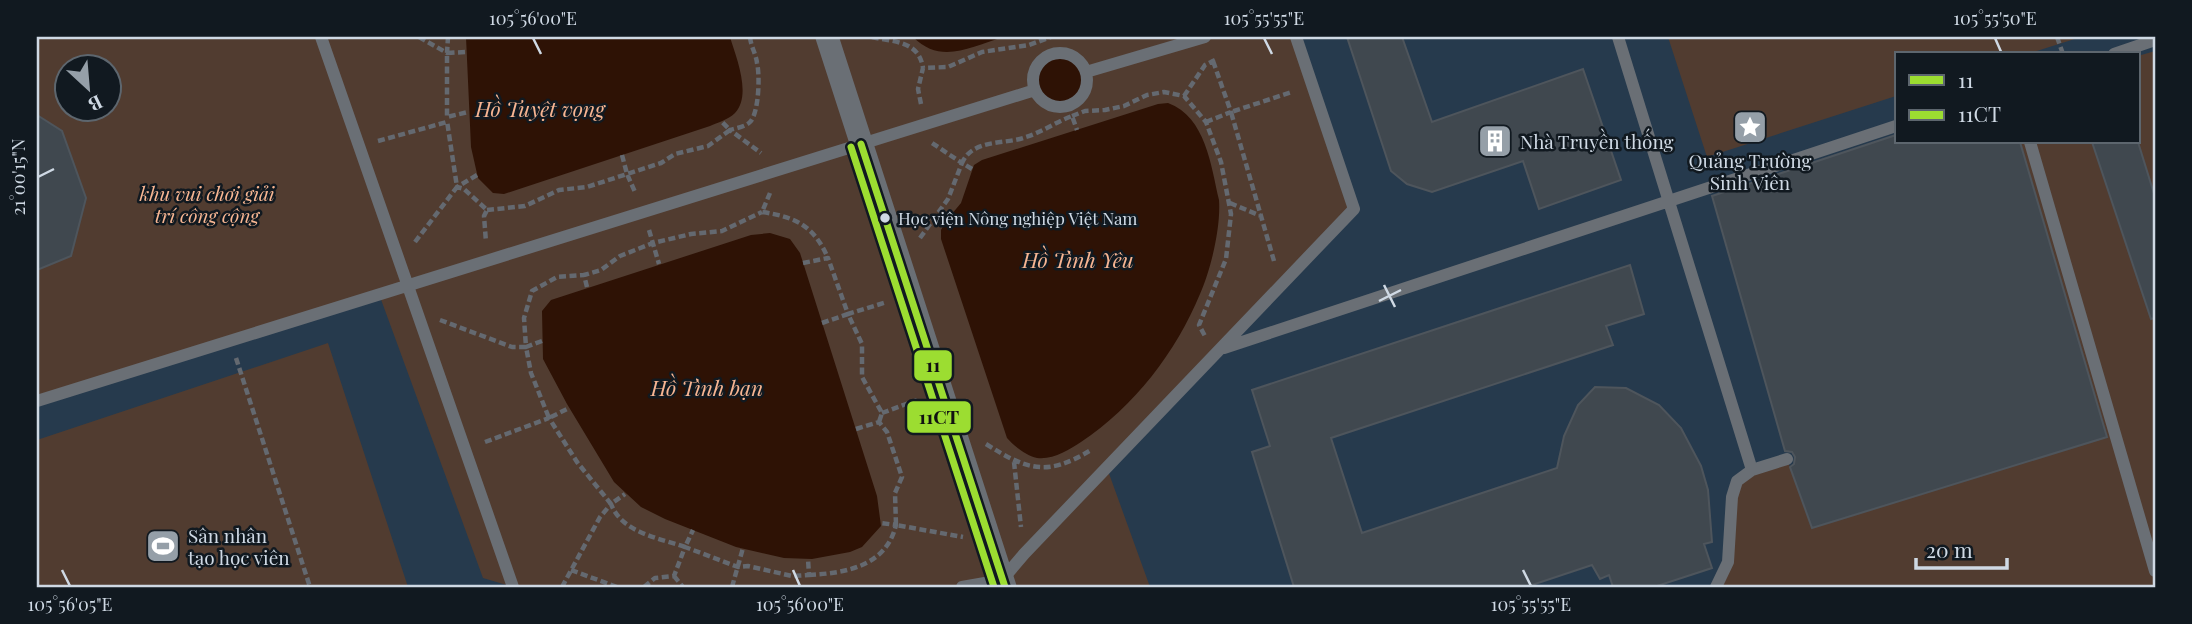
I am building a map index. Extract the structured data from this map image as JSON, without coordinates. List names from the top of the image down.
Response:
{
  "water": ["Hồ Tuyệt vọng", "Hồ Tình Yêu", "Hồ Tình bạn"],
  "parks": ["khu vui chơi giải trí công cộng"],
  "places": {
    "place": ["Quảng Trường Sinh Viên"],
    "building": ["Nhà Truyền thống"],
    "other": ["Học viện Nông nghiệp Việt Nam"],
    "sports": ["Sân nhân tạo học viên"]
  },
  "lines": ["transit line 11", "transit line 11CT"],
  "legend": ["11", "11CT"],
  "scale_bar": "20 m",
  "north": "bottom right",
  "coordinates": [
    "105°56'00\"E",
    "105°55'55\"E",
    "105°55'50\"E",
    "21°00'15\"N",
    "105°56'05\"E"
  ]
}
